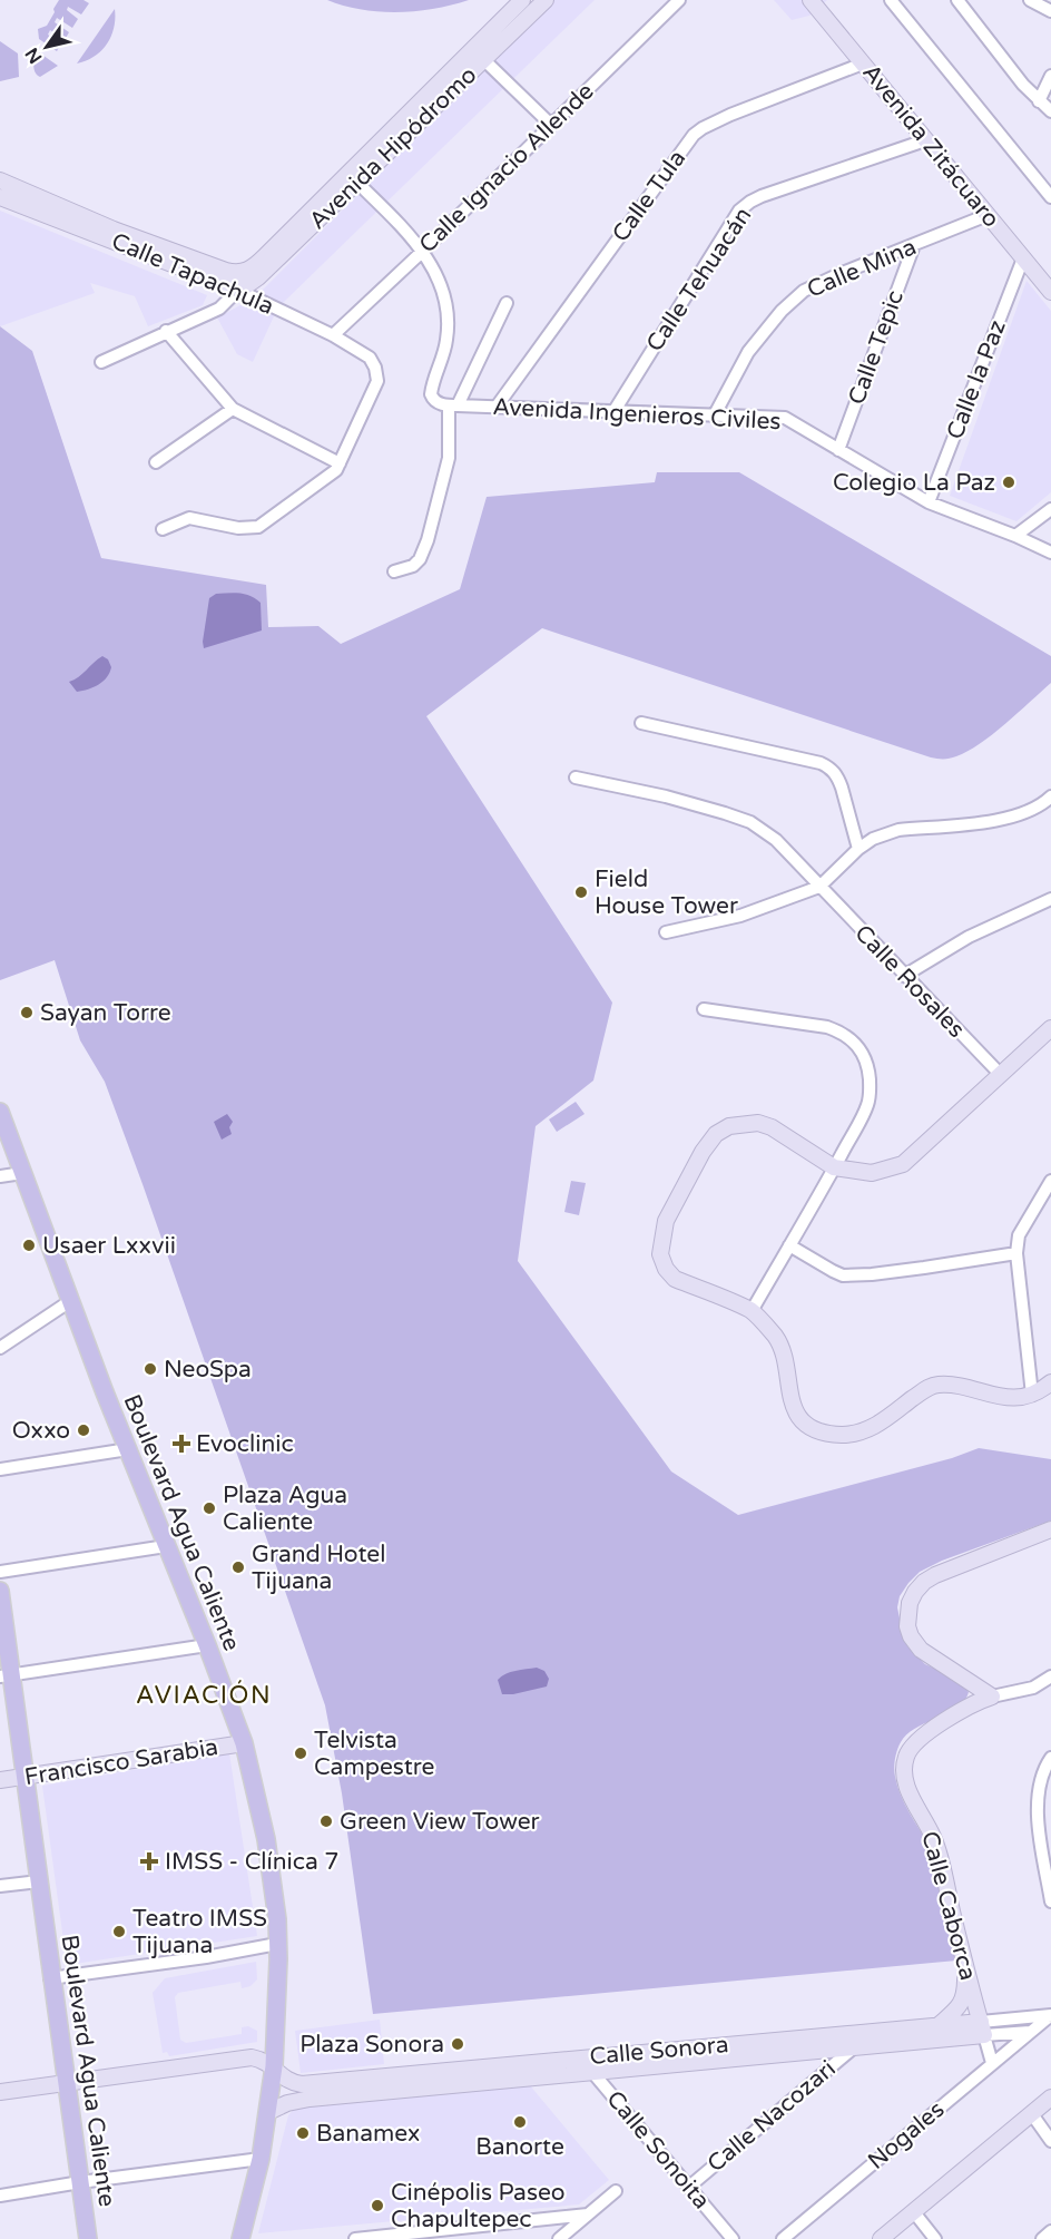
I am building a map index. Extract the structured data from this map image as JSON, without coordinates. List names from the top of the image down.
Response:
{
  "streets": {
    "main road": ["Boulevard Agua Caliente"],
    "street": [
      "Avenida Zitácuaro",
      "Avenida Hipódromo",
      "Calle Ignacio Allende",
      "Calle Tula",
      "Calle Mina",
      "Calle Tapachula",
      "Calle Tehuacán",
      "Calle Tepic",
      "Calle la Paz",
      "Avenida Ingenieros Civiles",
      "Calle Rosales",
      "Francisco Sarabia",
      "Calle Caborca",
      "Calle Sonora",
      "Calle Nacozari",
      "Nogales",
      "Calle Sonoita"
    ]
  },
  "crossings": [
    ["Avenida Zitácuaro", "Calle Tula"],
    ["Avenida Zitácuaro", "Calle Mina"],
    ["Avenida Zitácuaro", "Calle Tehuacán"],
    ["Avenida Zitácuaro", "Calle la Paz"],
    ["Avenida Hipódromo", "Calle Tapachula"],
    ["Calle Ignacio Allende", "Calle Tapachula"],
    ["Calle Ignacio Allende", "Avenida Ingenieros Civiles"],
    ["Calle Tula", "Avenida Ingenieros Civiles"],
    ["Calle Mina", "Calle Tepic"],
    ["Calle Mina", "Avenida Ingenieros Civiles"],
    ["Calle Tehuacán", "Avenida Ingenieros Civiles"],
    ["Calle Tepic", "Avenida Ingenieros Civiles"],
    ["Calle la Paz", "Avenida Ingenieros Civiles"],
    ["Boulevard Agua Caliente", "Francisco Sarabia"],
    ["Boulevard Agua Caliente", "Calle Sonora"],
    ["Calle Caborca", "Calle Sonora"],
    ["Calle Caborca", "Nogales"],
    ["Calle Sonora", "Calle Nacozari"],
    ["Calle Sonora", "Nogales"],
    ["Calle Sonora", "Calle Sonoita"],
    ["Calle Nacozari", "Calle Sonoita"]
  ],
  "districts": ["AVIACIÓN"],
  "places": {
    "other": [
      "Colegio La Paz",
      "Field House Tower",
      "Sayan Torre",
      "Usaer Lxxvii",
      "NeoSpa",
      "Oxxo",
      "Plaza Agua Caliente",
      "Grand Hotel Tijuana",
      "Telvista Campestre",
      "Green View Tower",
      "Teatro IMSS Tijuana",
      "Plaza Sonora",
      "Banorte",
      "Banamex",
      "Cinépolis Paseo Chapultepec"
    ],
    "health": ["Evoclinic", "IMSS - Clínica 7"]
  },
  "north": "bottom left"
}
